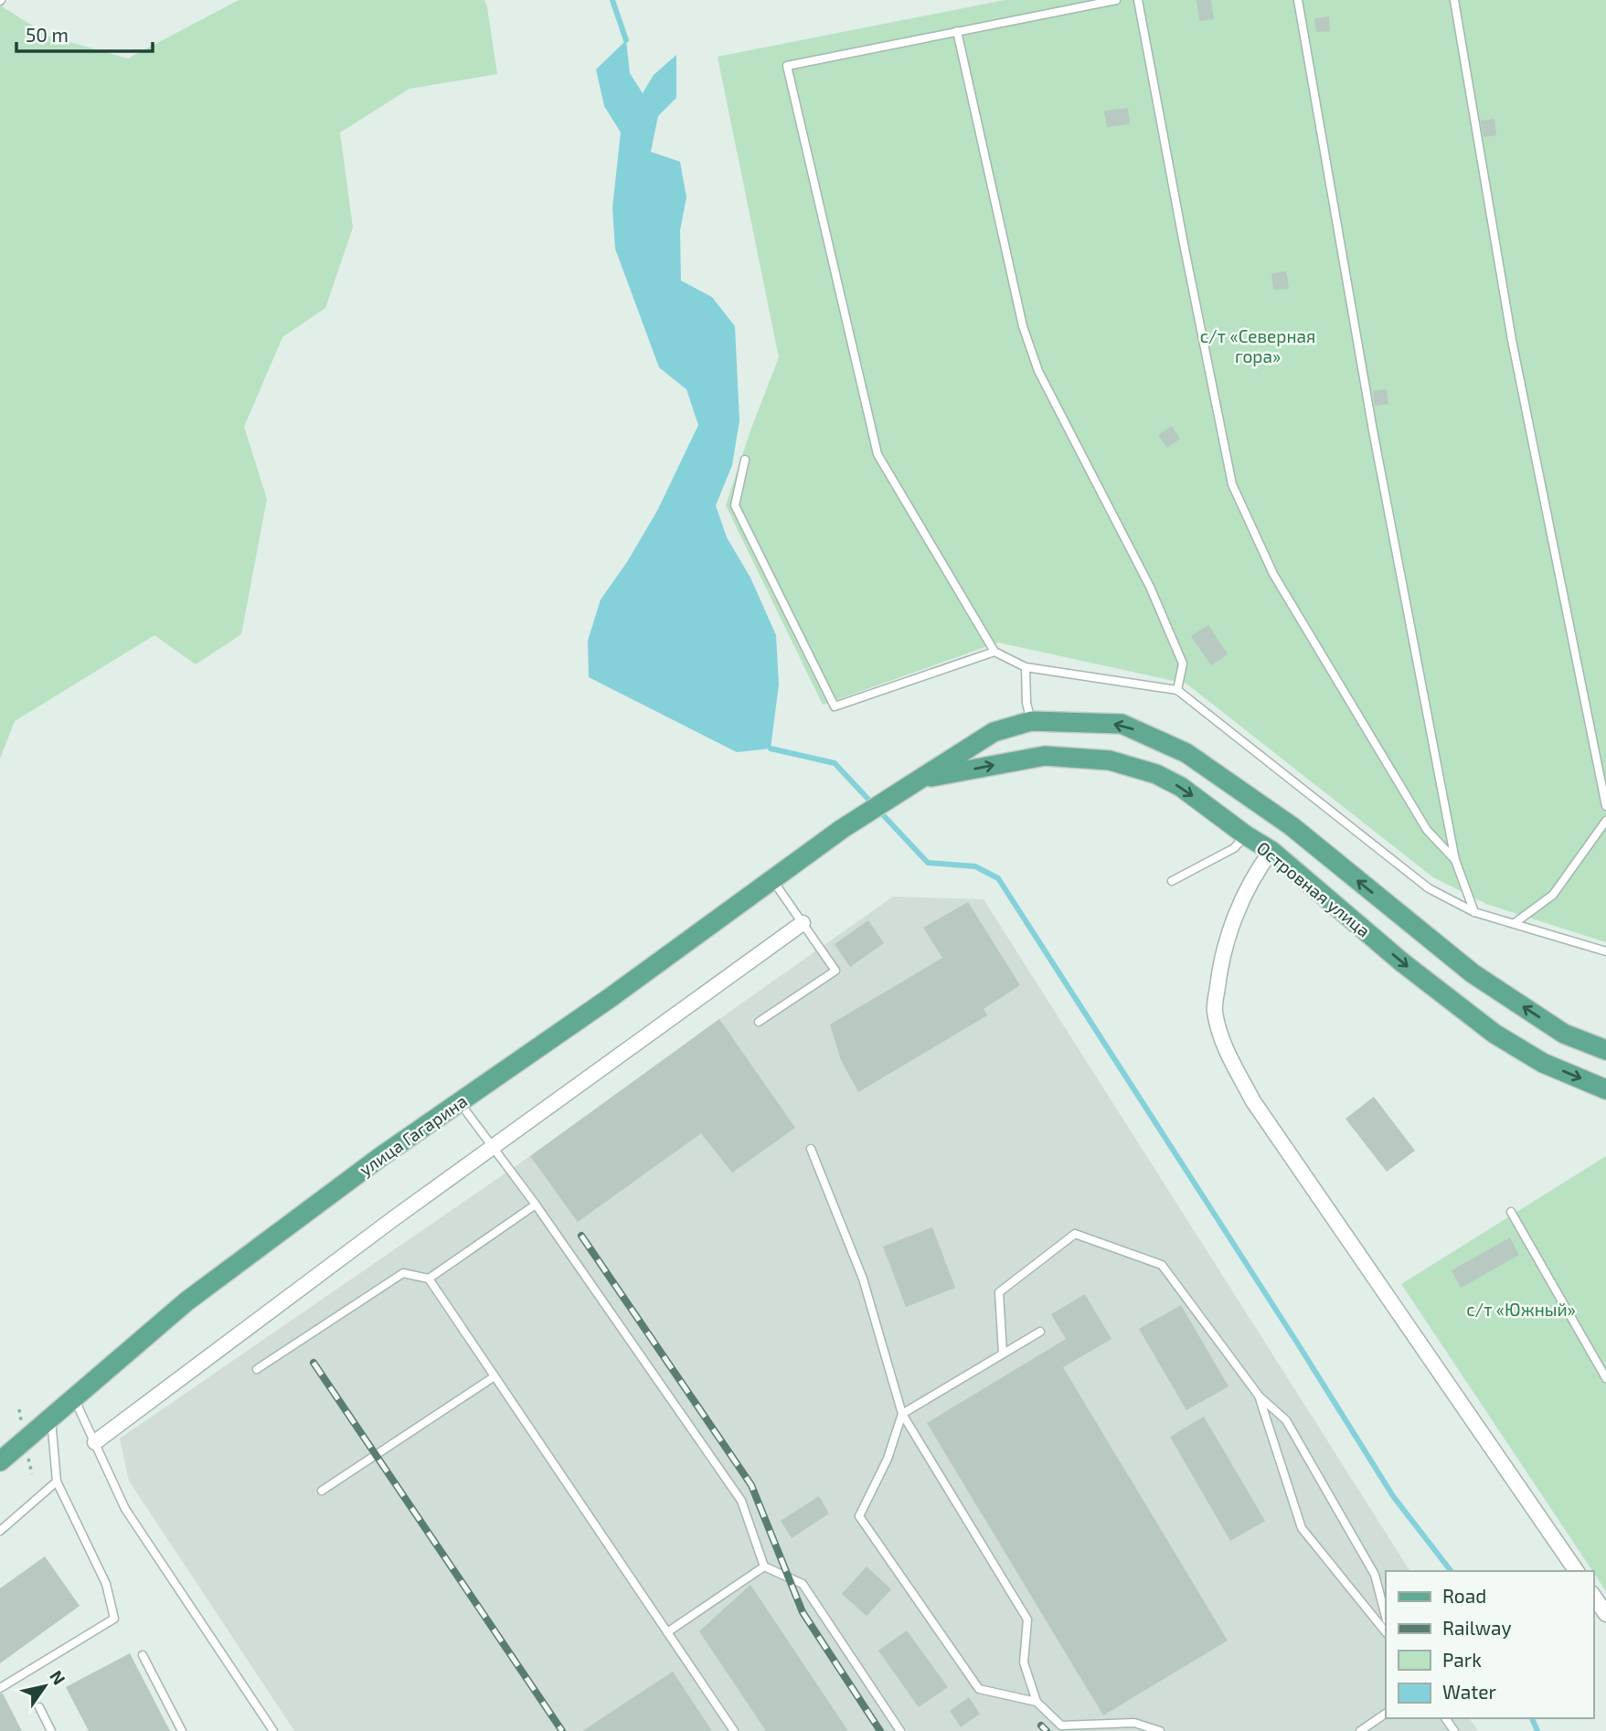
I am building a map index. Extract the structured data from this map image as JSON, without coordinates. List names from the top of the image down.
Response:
{
  "streets": {
    "main road": ["Островная улица", "улица Гагарина"]
  },
  "crossings": [
    ["Островная улица", "улица Гагарина"]
  ],
  "parks": ["с/т «Северная гора»", "с/т «Южный»"],
  "legend": [
    "Road",
    "Railway",
    "Park",
    "Water"
  ],
  "scale_bar": "50 m",
  "north": "top right"
}
